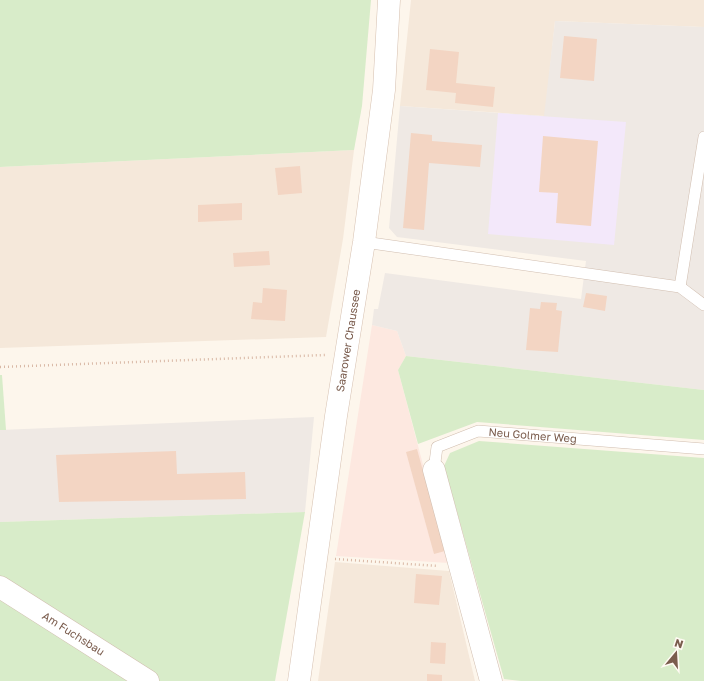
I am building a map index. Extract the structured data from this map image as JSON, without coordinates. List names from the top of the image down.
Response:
{
  "streets": {
    "main road": ["Saarower Chaussee", "Neu Golmer Weg", "Am Fuchsbau"]
  },
  "north": "top"
}
